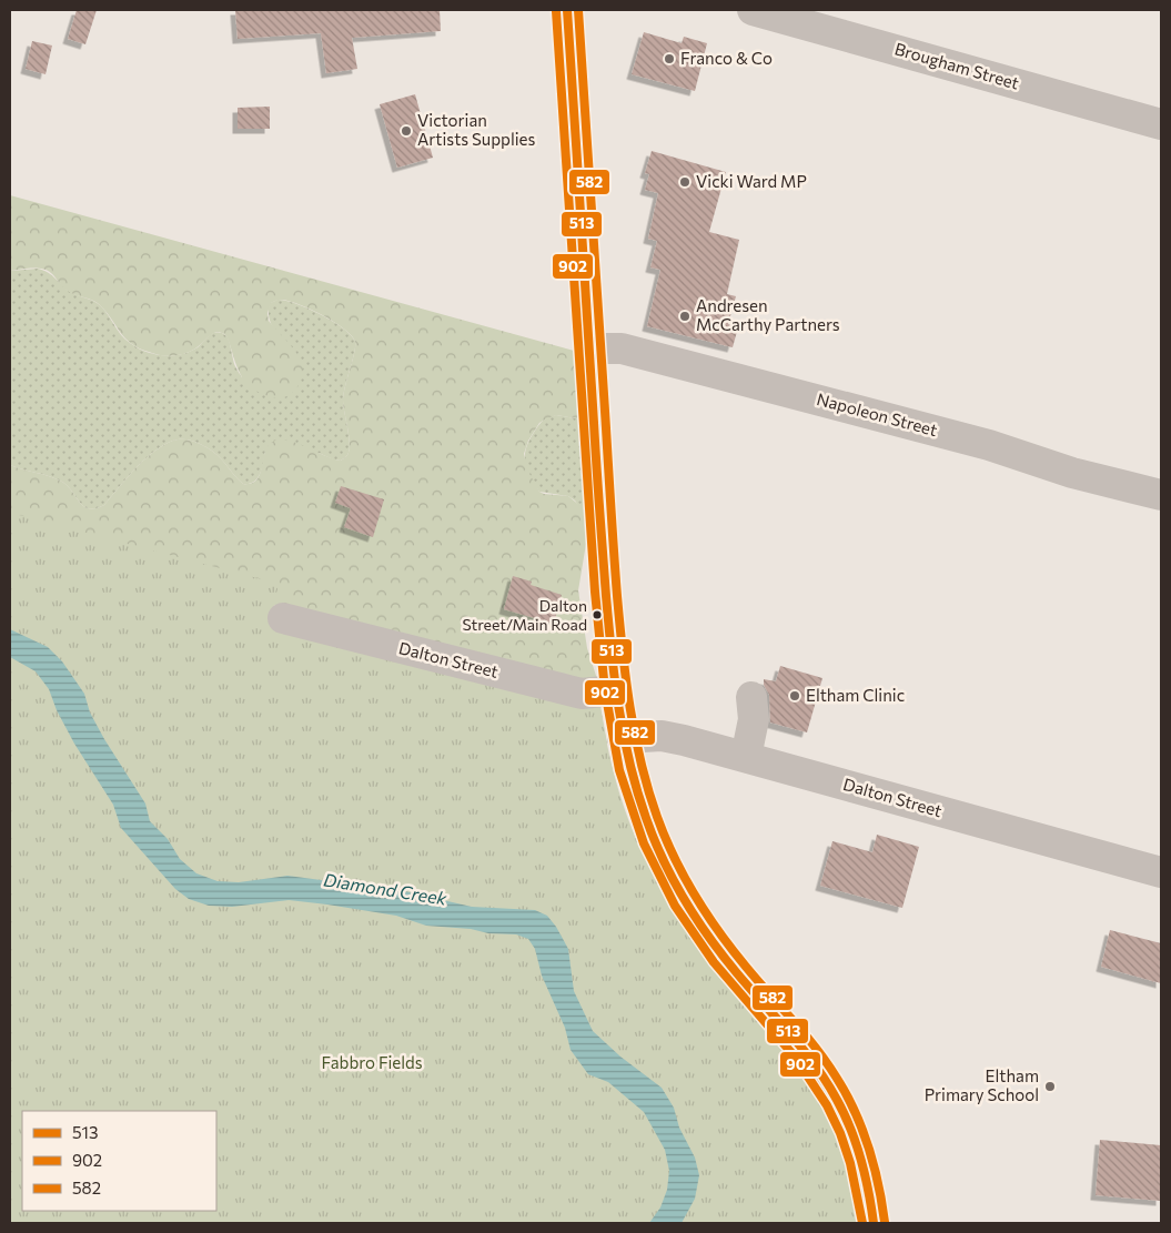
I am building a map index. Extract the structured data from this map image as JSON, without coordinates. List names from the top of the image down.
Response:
{
  "streets": {
    "street": ["Brougham Street", "Napoleon Street", "Dalton Street"]
  },
  "water": ["Diamond Creek"],
  "parks": ["Fabbro Fields"],
  "places": [
    "Franco & Co",
    "Victorian Artists Supplies",
    "Vicki Ward MP",
    "Andresen McCarthy Partners",
    "Dalton Street/Main Road",
    "Eltham Clinic",
    "Eltham Primary School"
  ],
  "lines": ["transit line 513", "transit line 582", "transit line 902"],
  "legend": ["513", "902", "582"]
}
